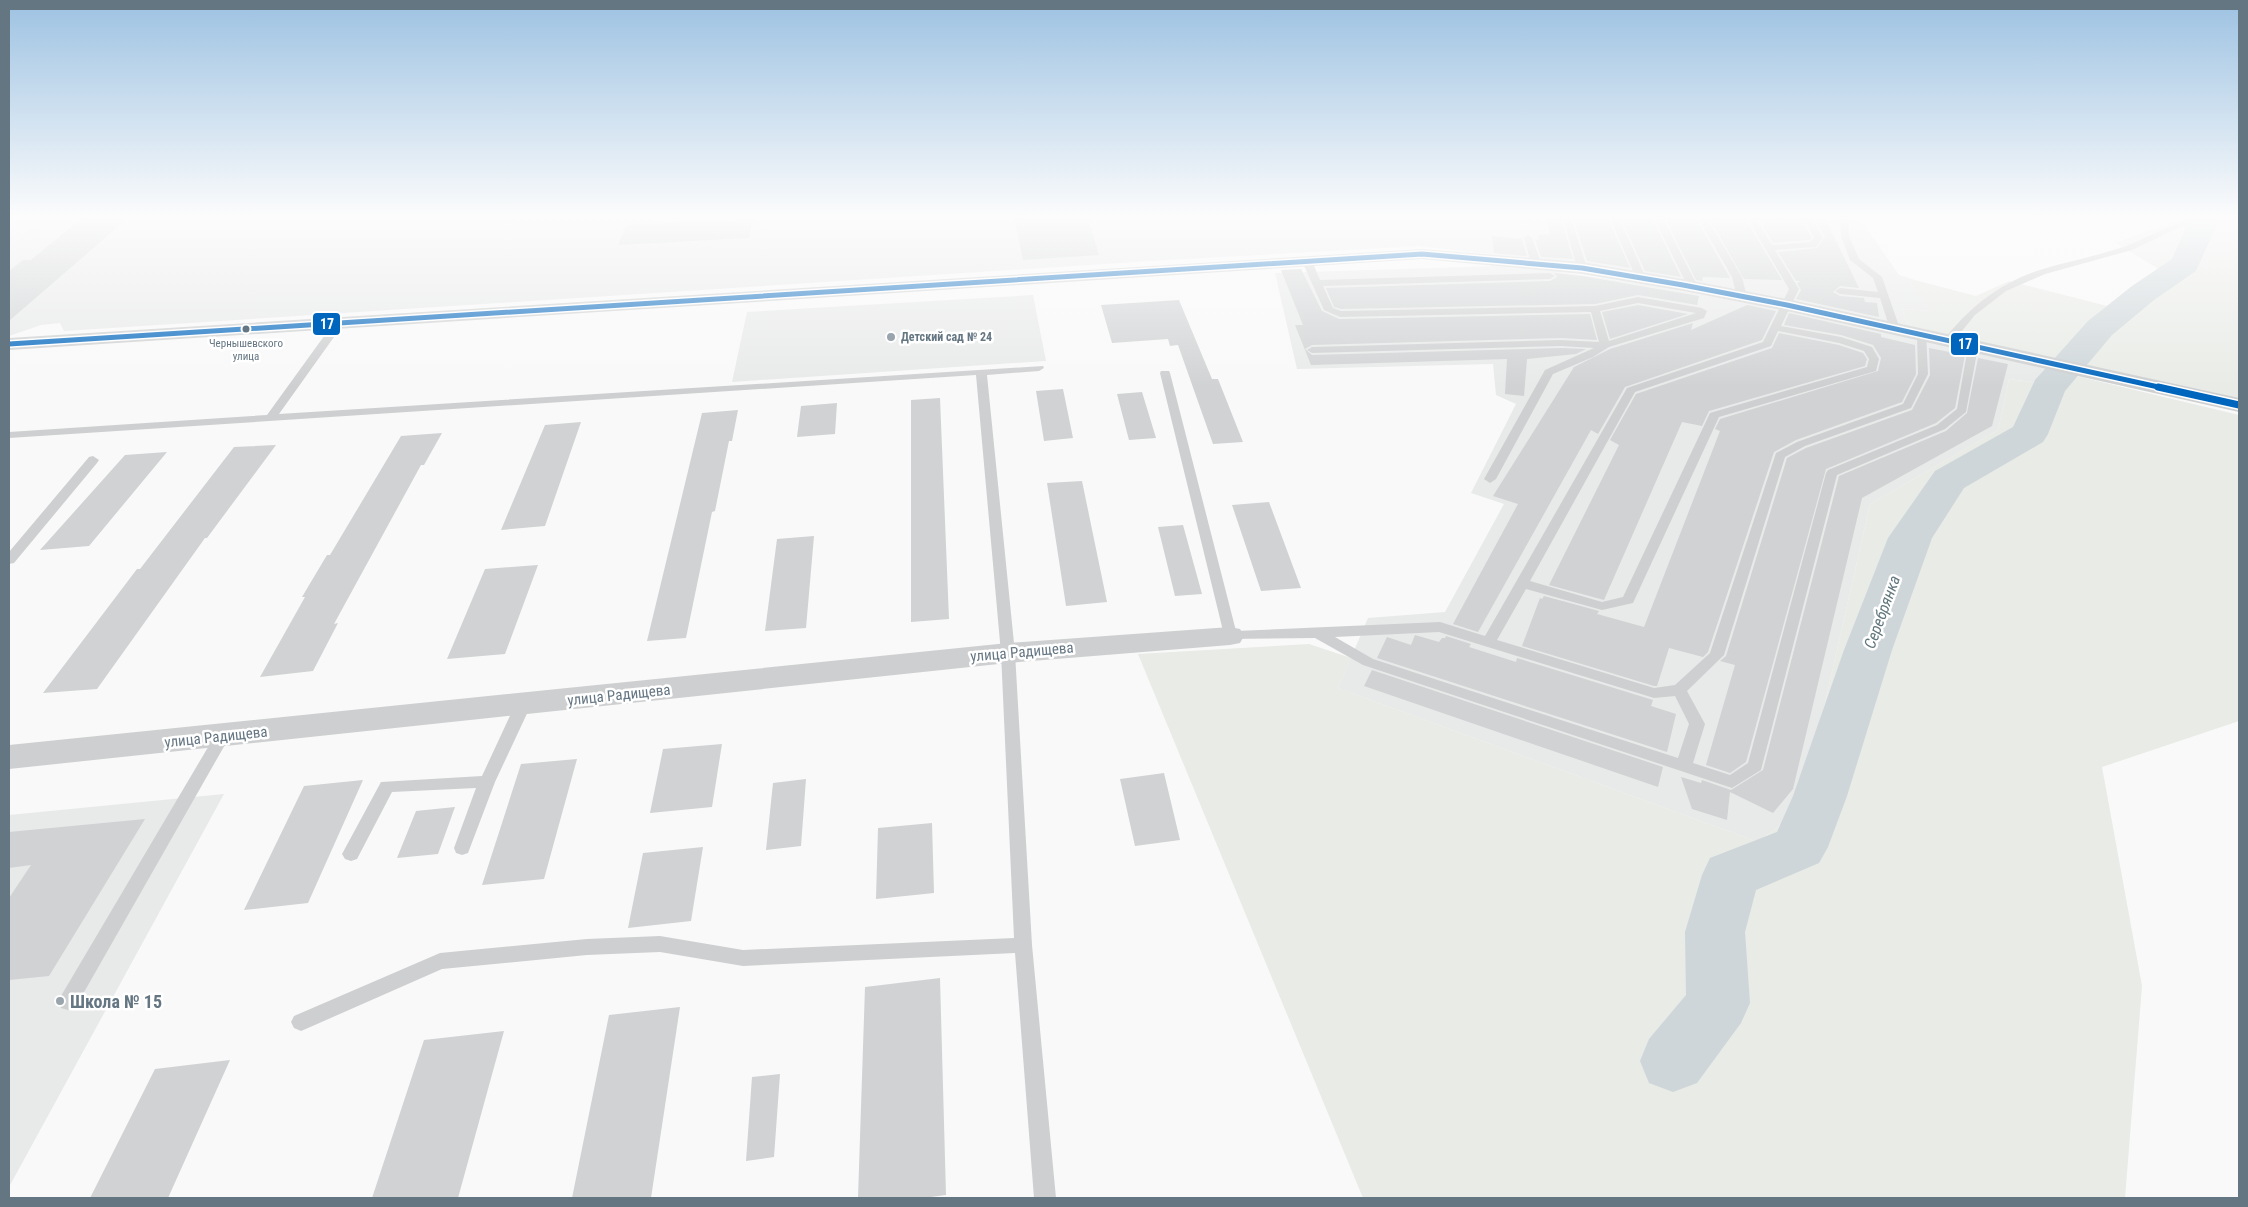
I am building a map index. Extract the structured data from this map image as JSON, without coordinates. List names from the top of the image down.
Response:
{
  "streets": {
    "street": ["улица Радищева"]
  },
  "water": ["Серебрянка"],
  "places": ["Чернышевского улица", "Детский сад № 24", "Школа № 15"],
  "lines": ["transit line 17"]
}
